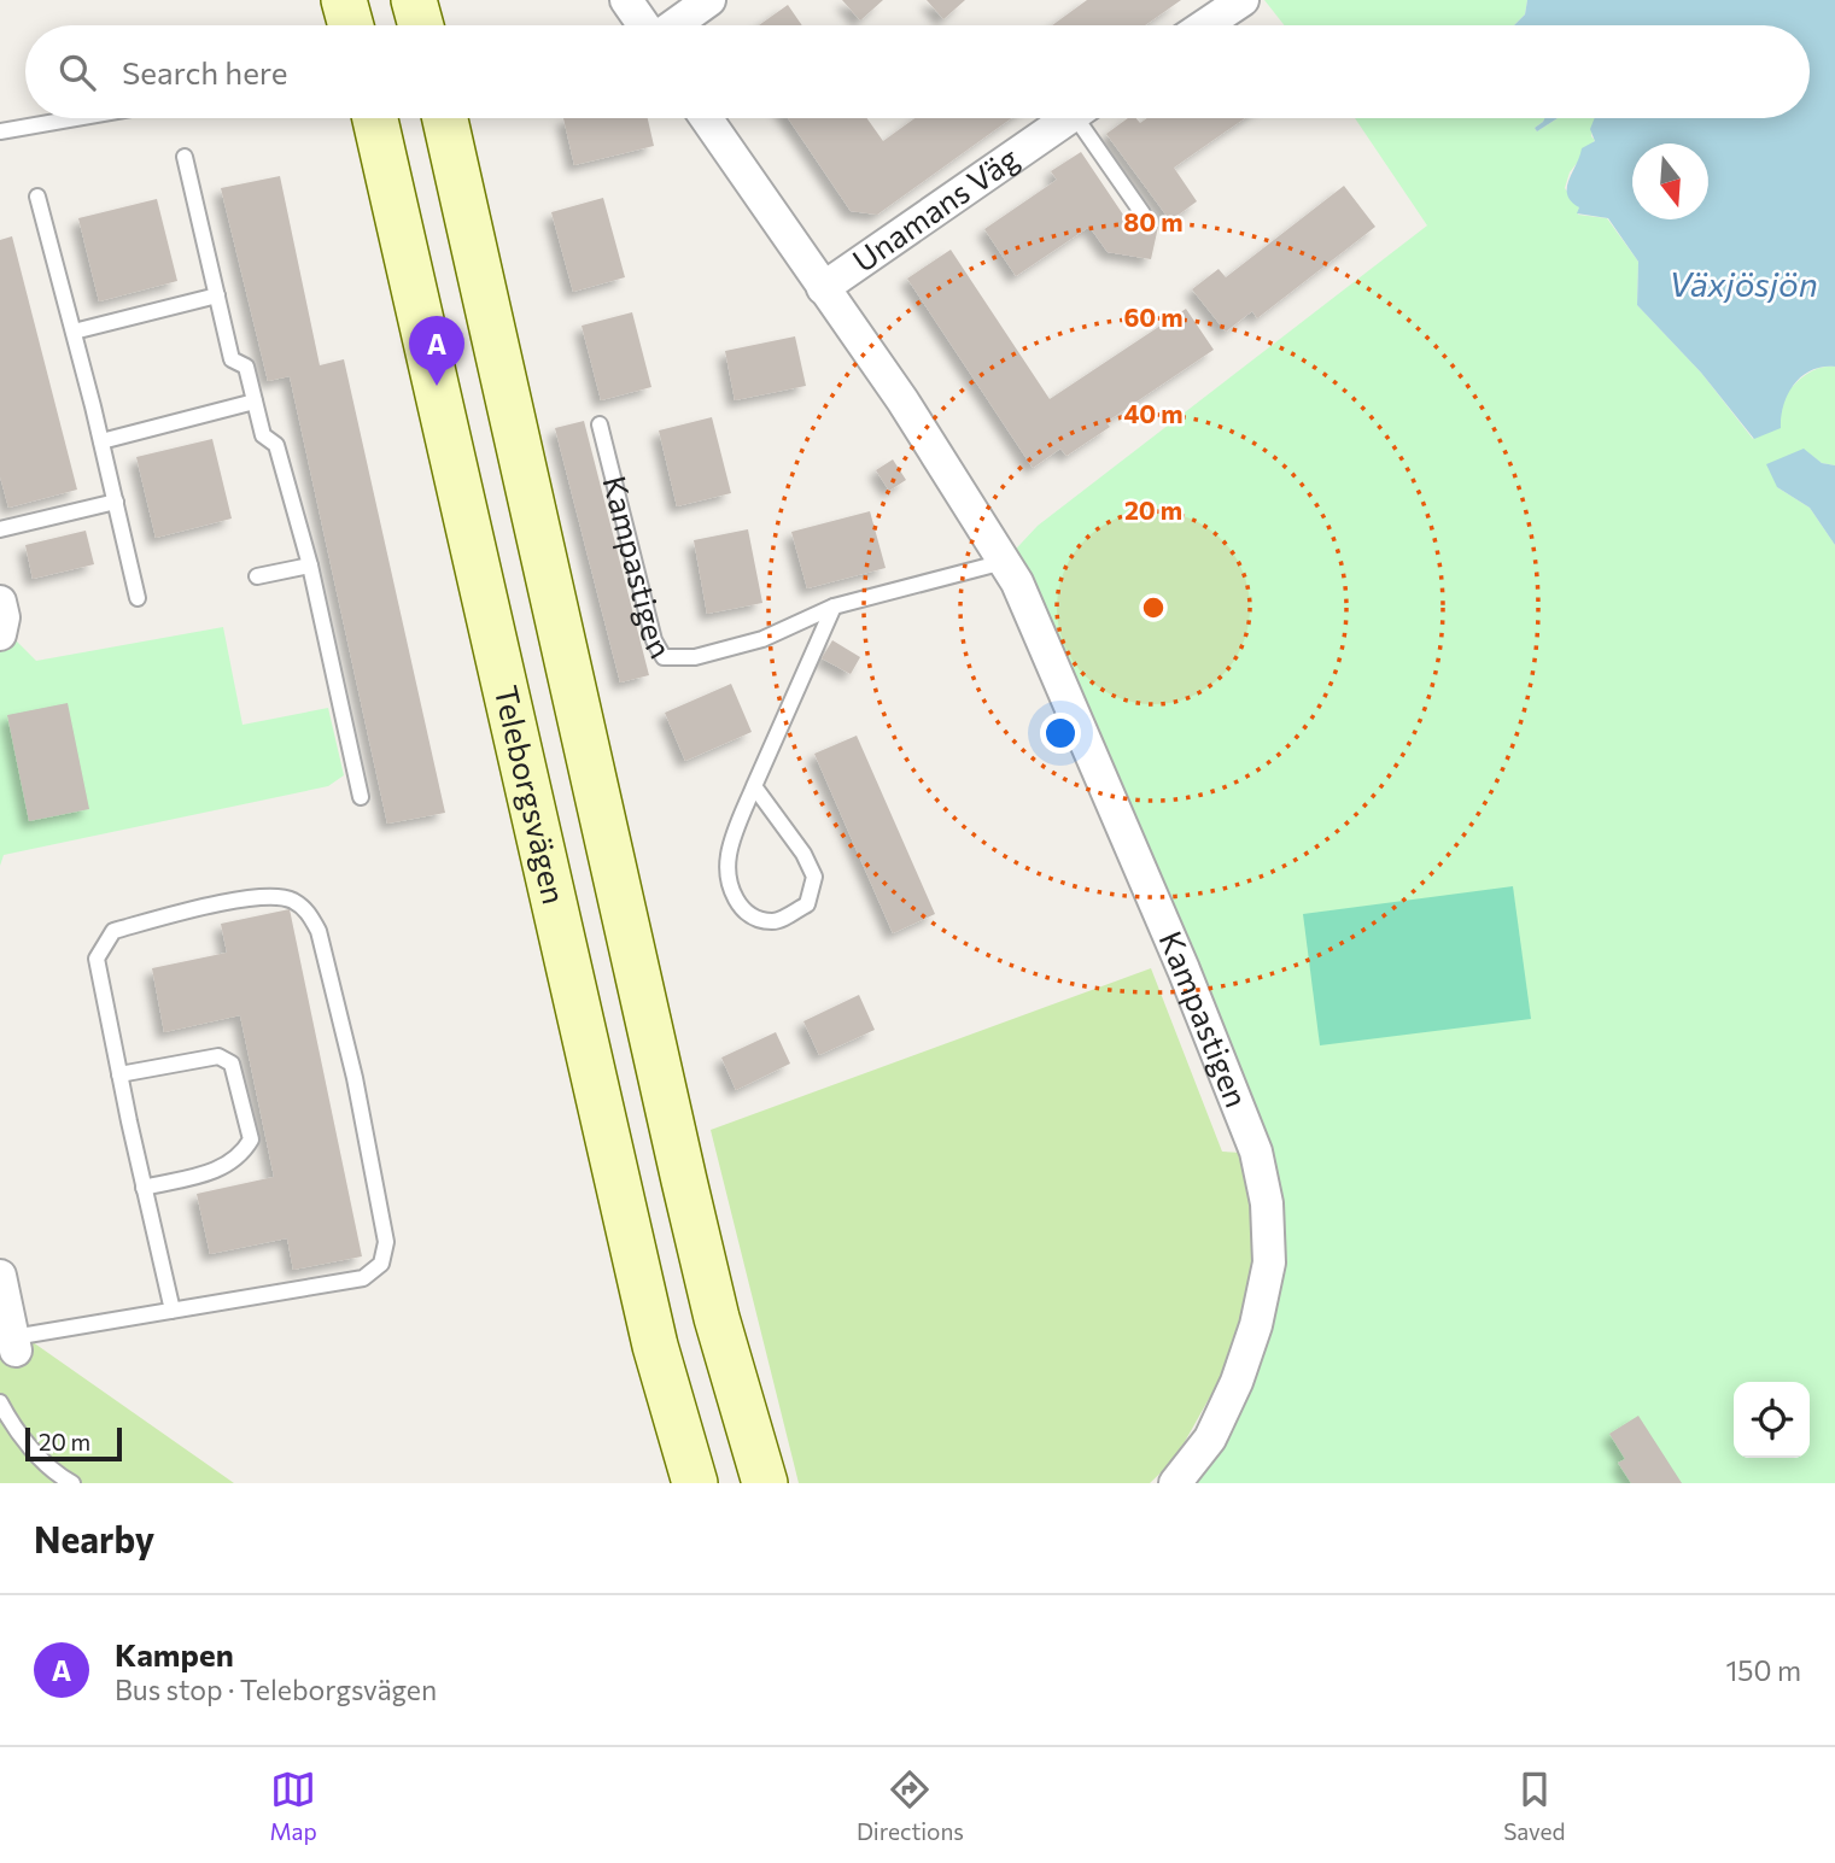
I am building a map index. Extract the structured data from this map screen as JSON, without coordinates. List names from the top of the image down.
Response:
{
  "streets": {
    "main road": ["Teleborgsvägen"],
    "street": ["Unamans Väg", "Kampastigen"]
  },
  "crossings": [
    ["Unamans Väg", "Kampastigen"]
  ],
  "water": ["Växjösjön"],
  "scale_bar": "20 m",
  "north": "bottom",
  "page": {
    "search": "Search here",
    "pins": "A",
    "scale": "20 m",
    "heading": "Nearby",
    "list": [
      {
        "mark": "A",
        "name": "Kampen",
        "note": "Bus stop · Teleborgsvägen",
        "value": "150 m"
      }
    ],
    "nav": ["Map", "Directions", "Saved"]
  },
  "rings": [
    "80 m",
    "60 m",
    "40 m",
    "20 m"
  ]
}
